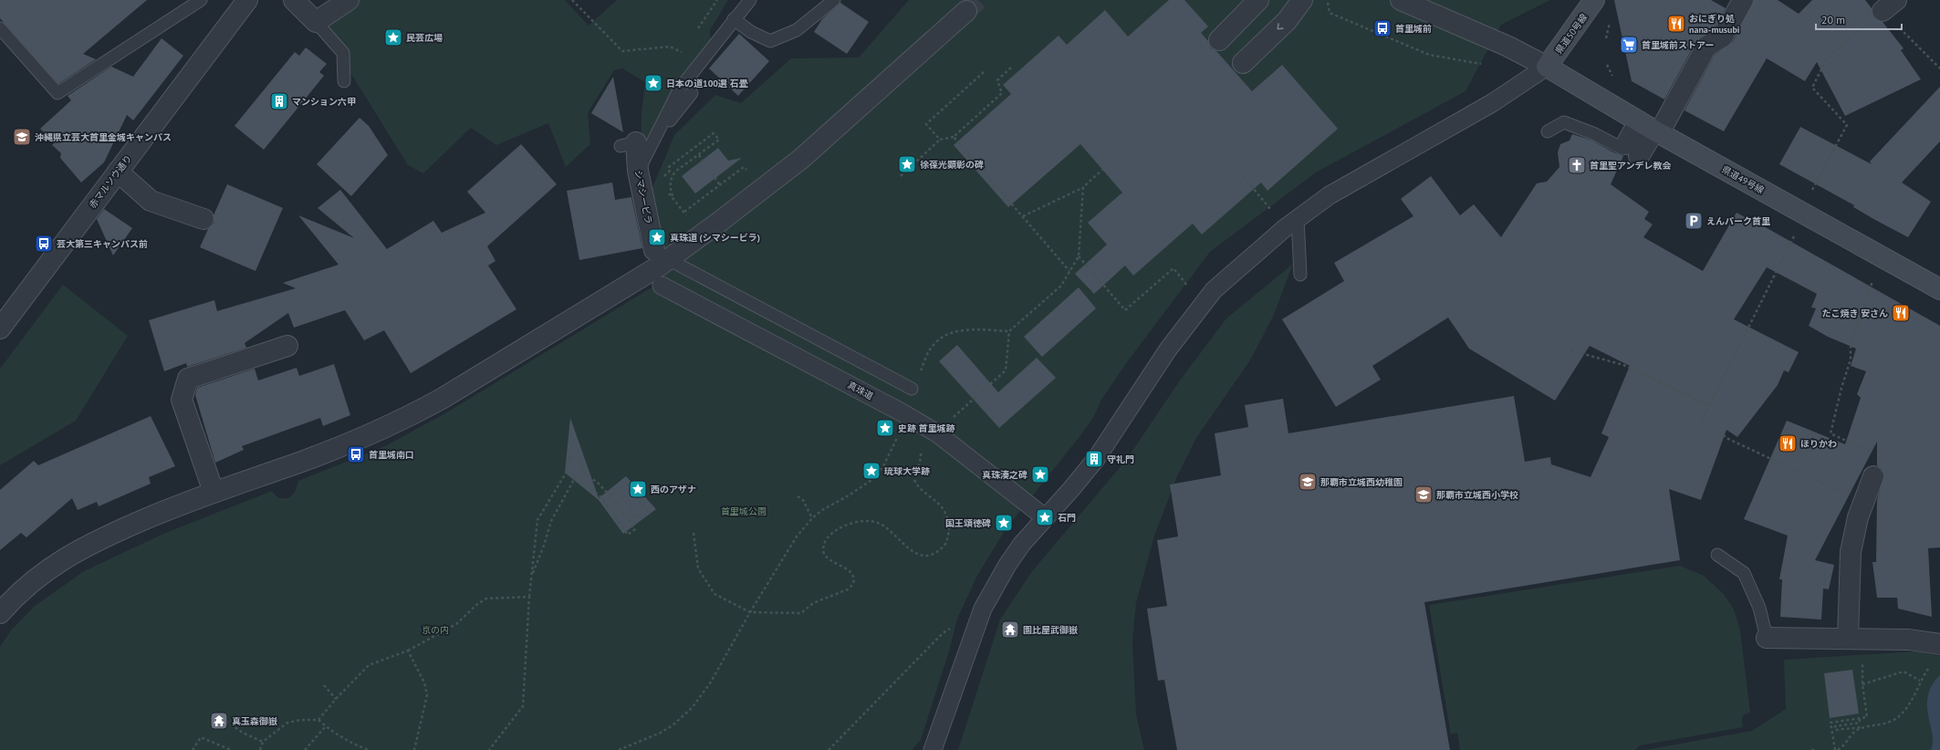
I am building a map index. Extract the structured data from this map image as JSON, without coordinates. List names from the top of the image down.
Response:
{
  "streets": {
    "main road": ["県道50号線", "県道49号線"],
    "street": ["赤マルソウ通り", "シマシービラ", "真珠道"]
  },
  "crossings": [
    ["県道50号線", "県道49号線"]
  ],
  "parks": ["首里城公園", "京の内"],
  "places": {
    "restaurant": ["おにぎり処 nana-musubi", "たこ焼き 安さん", "ほりかわ"],
    "bus stop": ["首里城前", "芸大第三キャンパス前", "首里城南口"],
    "place": [
      "民芸広場",
      "日本の道100選 石畳",
      "徐葆光顕彰の碑",
      "真珠道 (シマシービラ)",
      "史跡 首里城跡",
      "琉球大学跡",
      "真珠湊之碑",
      "西のアザナ",
      "石門",
      "国王頌徳碑"
    ],
    "supermarket": ["首里城前ストアー"],
    "building": ["マンション六甲", "守礼門"],
    "school or university": ["沖縄県立芸大首里金城キャンパス", "那覇市立城西幼稚園", "那覇市立城西小学校"],
    "church": ["首里聖アンデレ教会"],
    "parking": ["えんパーク首里"],
    "temple": ["園比屋武御嶽", "真玉森御嶽"]
  },
  "scale_bar": "20 m"
}
